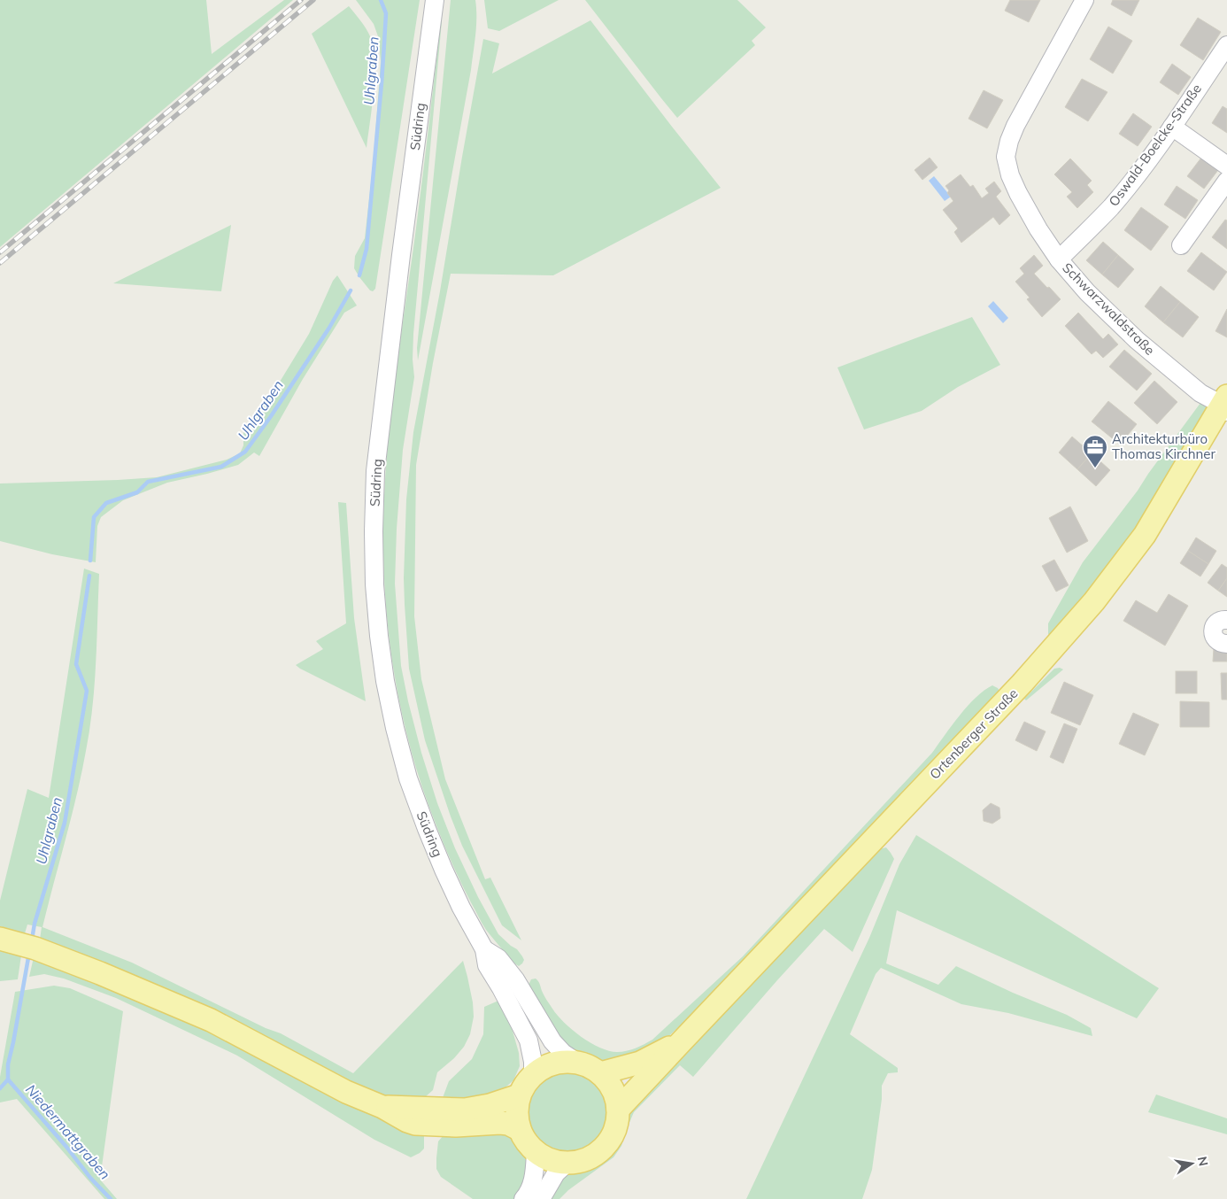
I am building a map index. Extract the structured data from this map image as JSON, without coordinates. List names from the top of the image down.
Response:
{
  "streets": {
    "main road": ["Ortenberger Straße"],
    "street": ["Südring", "Oswald-Boelcke-Straße", "Schwarzwaldstraße"]
  },
  "crossings": [
    ["Südring", "Ortenberger Straße"],
    ["Oswald-Boelcke-Straße", "Schwarzwaldstraße"],
    ["Schwarzwaldstraße", "Ortenberger Straße"]
  ],
  "water": ["Uhlgraben", "Niedermattgraben"],
  "places": {
    "office": ["Architekturbüro Thomas Kirchner"]
  },
  "north": "right"
}
